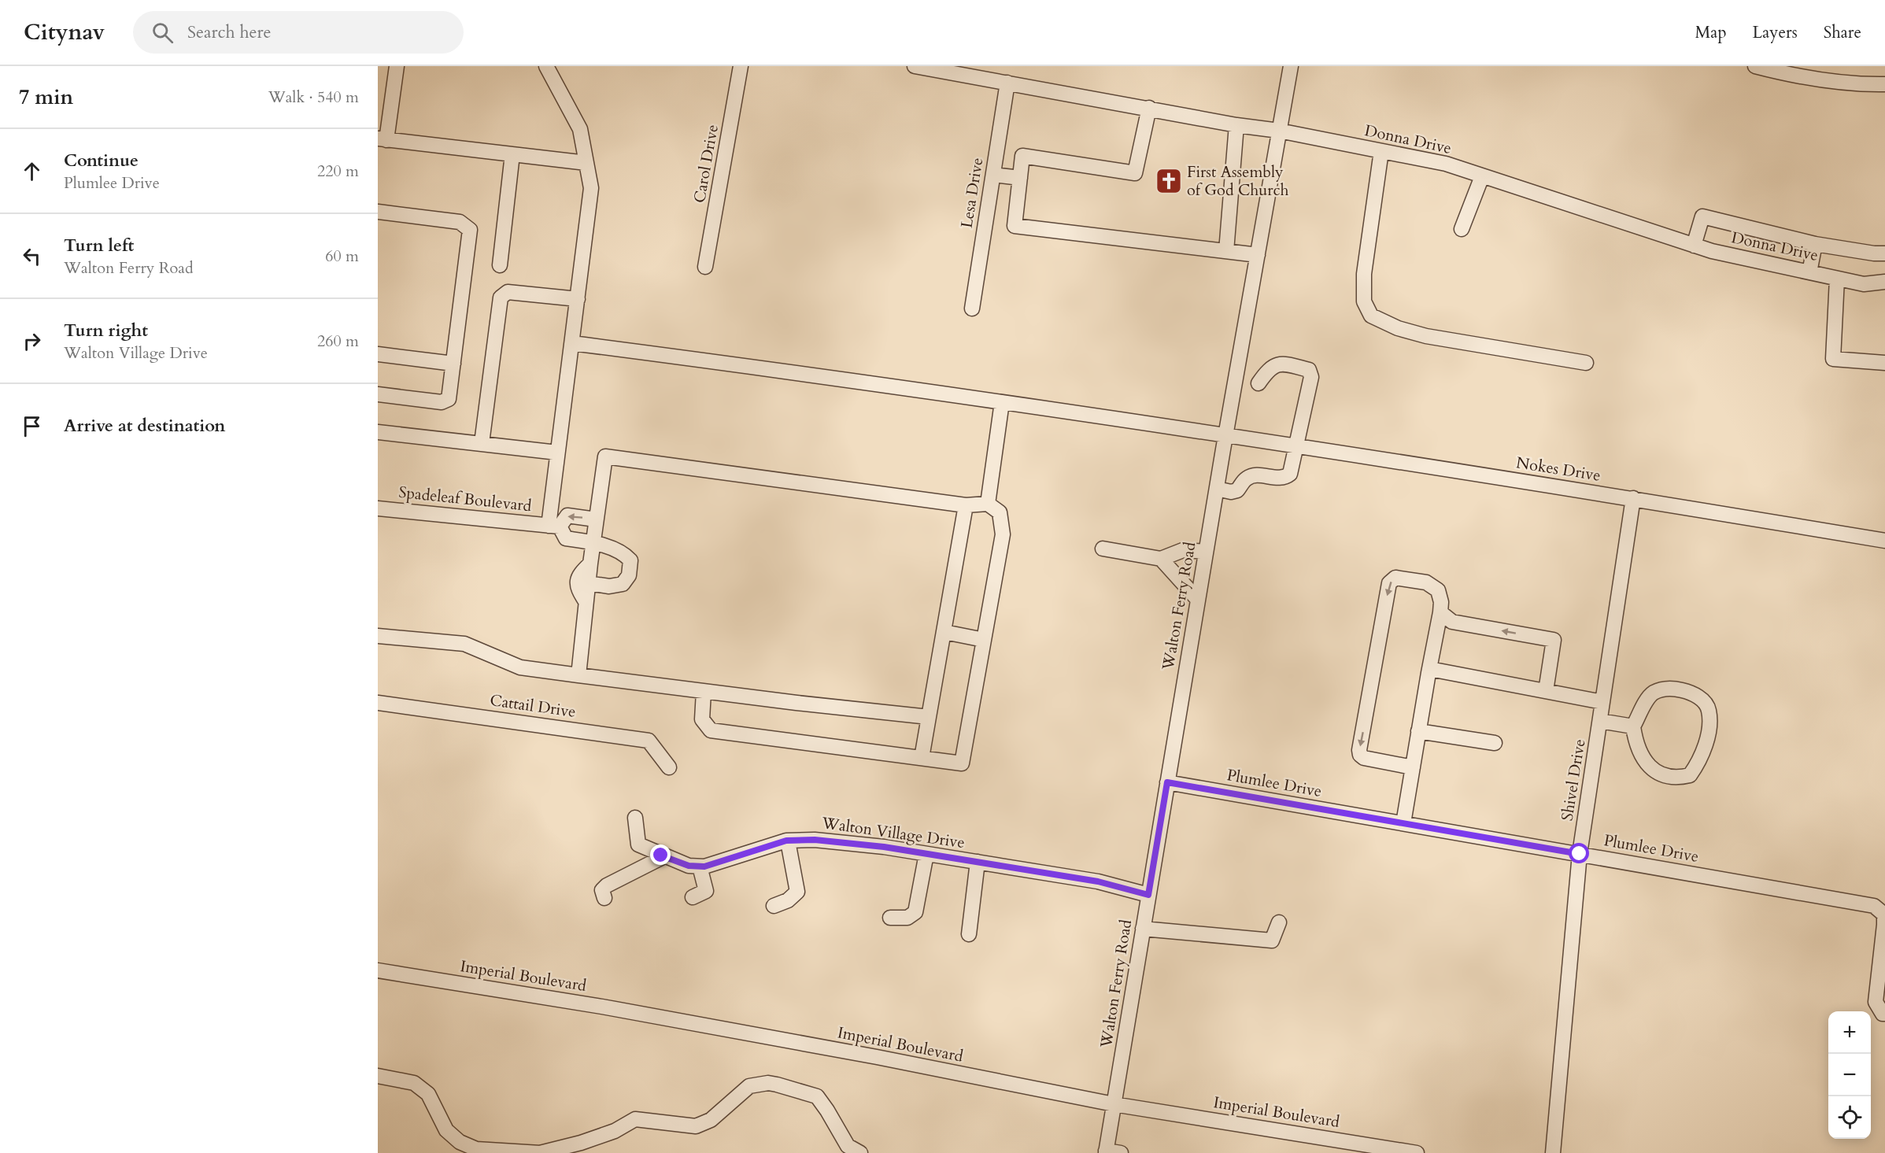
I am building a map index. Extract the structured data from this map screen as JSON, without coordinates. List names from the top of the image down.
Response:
{
  "streets": {
    "street": [
      "Donna Drive",
      "Carol Drive",
      "Lesa Drive",
      "Nokes Drive",
      "Spadeleaf Boulevard",
      "Walton Ferry Road",
      "Cattail Drive",
      "Shivel Drive",
      "Plumlee Drive",
      "Walton Village Drive",
      "Imperial Boulevard"
    ]
  },
  "crossings": [
    ["Donna Drive", "Lesa Drive"],
    ["Donna Drive", "Walton Ferry Road"],
    ["Nokes Drive", "Walton Ferry Road"],
    ["Nokes Drive", "Shivel Drive"],
    ["Walton Ferry Road", "Plumlee Drive"],
    ["Walton Ferry Road", "Walton Village Drive"],
    ["Walton Ferry Road", "Imperial Boulevard"],
    ["Shivel Drive", "Plumlee Drive"]
  ],
  "places": {
    "church": ["First Assembly of God Church"]
  },
  "page": {
    "header": "Citynav",
    "search": "Search here",
    "nav": ["Map", "Layers", "Share"],
    "heading": ["7 min", "Walk · 540 m"],
    "list": [
      ["Continue", "Plumlee Drive", "220 m"],
      ["Turn left", "Walton Ferry Road", "60 m"],
      ["Turn right", "Walton Village Drive", "260 m"],
      "Arrive at destination"
    ],
    "map_buttons": ["+", "−"]
  }
}
